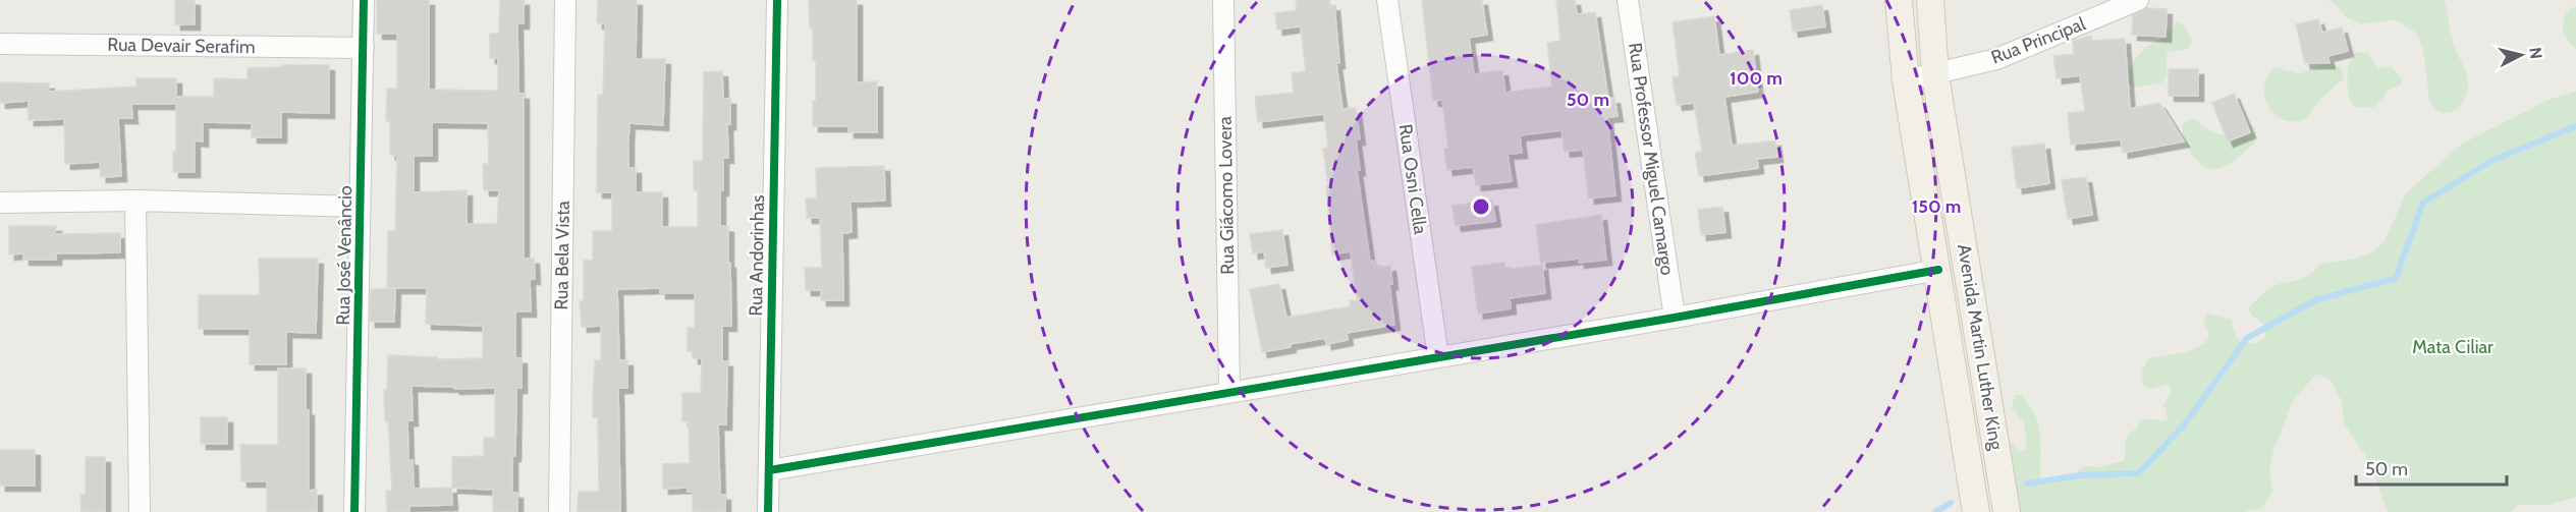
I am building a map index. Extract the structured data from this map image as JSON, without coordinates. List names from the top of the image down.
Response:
{
  "streets": {
    "main road": ["Avenida Martin Luther King"],
    "street": [
      "Rua Principal",
      "Rua Devair Serafim",
      "Rua Professor Miguel Camargo",
      "Rua Osni Cella",
      "Rua Giácomo Lovera",
      "Rua José Venâncio",
      "Rua Bela Vista",
      "Rua Andorinhas"
    ]
  },
  "crossings": [
    ["Rua Principal", "Avenida Martin Luther King"],
    ["Rua Devair Serafim", "Rua José Venâncio"]
  ],
  "parks": ["Mata Ciliar"],
  "scale_bar": "50 m",
  "north": "right",
  "rings": ["100 m", "50 m", "150 m"]
}
